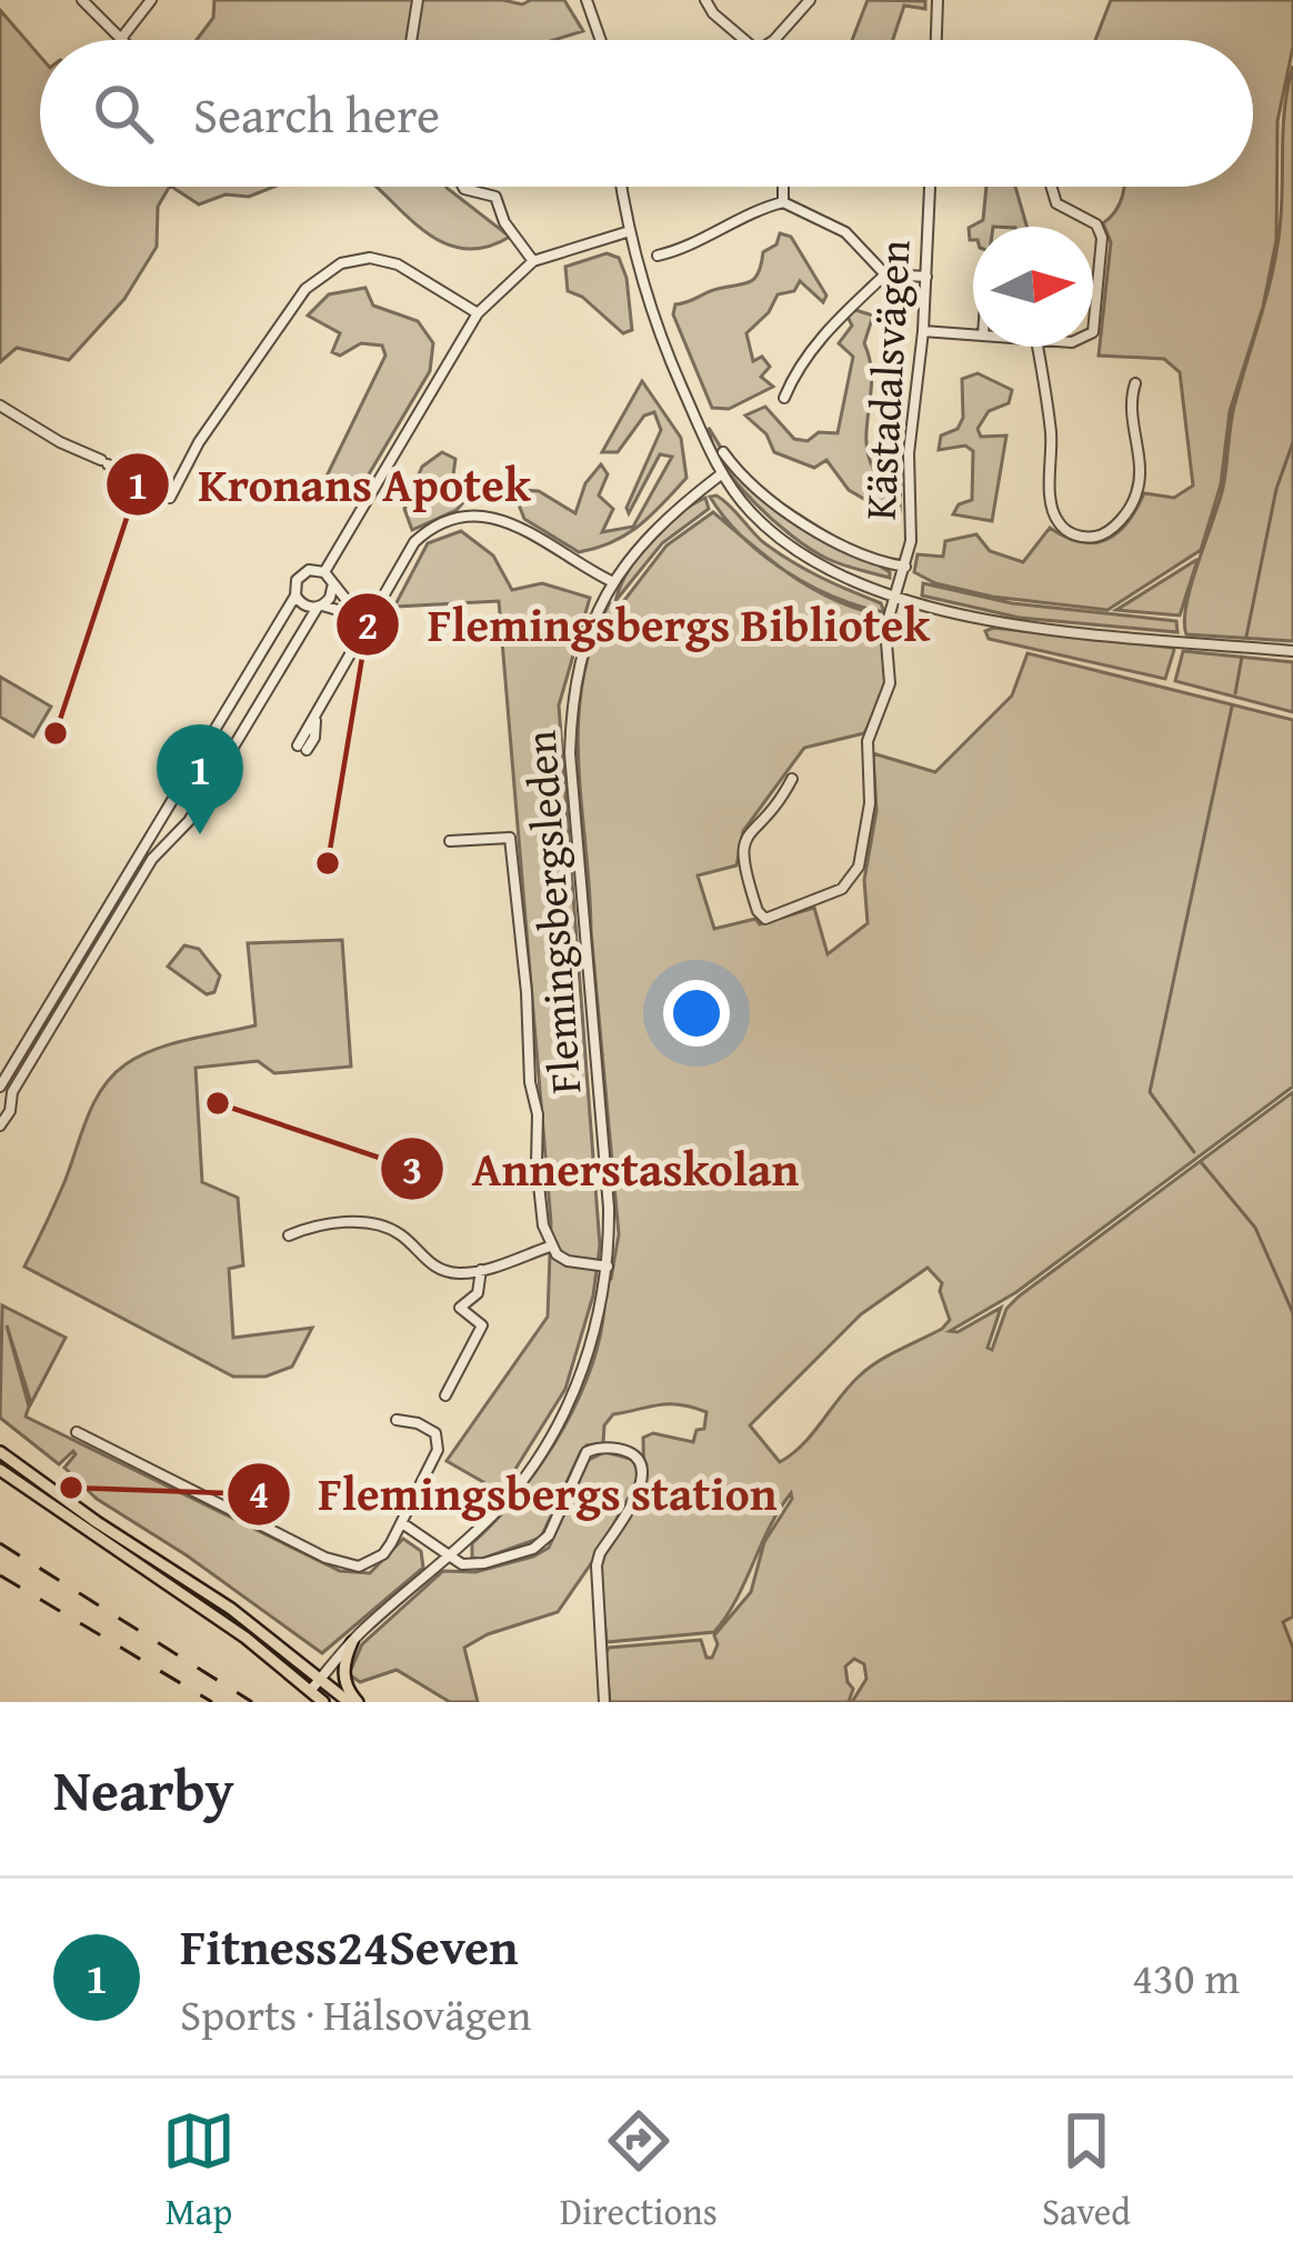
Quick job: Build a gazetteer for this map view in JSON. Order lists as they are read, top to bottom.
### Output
{
  "streets": {
    "street": ["Kästadalsvägen", "Flemingsbergsleden"]
  },
  "places": [
    "Kronans Apotek",
    "Flemingsbergs Bibliotek",
    "Annerstaskolan",
    "Flemingsbergs station"
  ],
  "north": "right",
  "page": {
    "search": "Search here",
    "pins": "1",
    "heading": "Nearby",
    "list": [
      {
        "mark": "1",
        "name": "Fitness24Seven",
        "note": "Sports · Hälsovägen",
        "value": "430 m"
      }
    ],
    "nav": ["Map", "Directions", "Saved"]
  }
}
